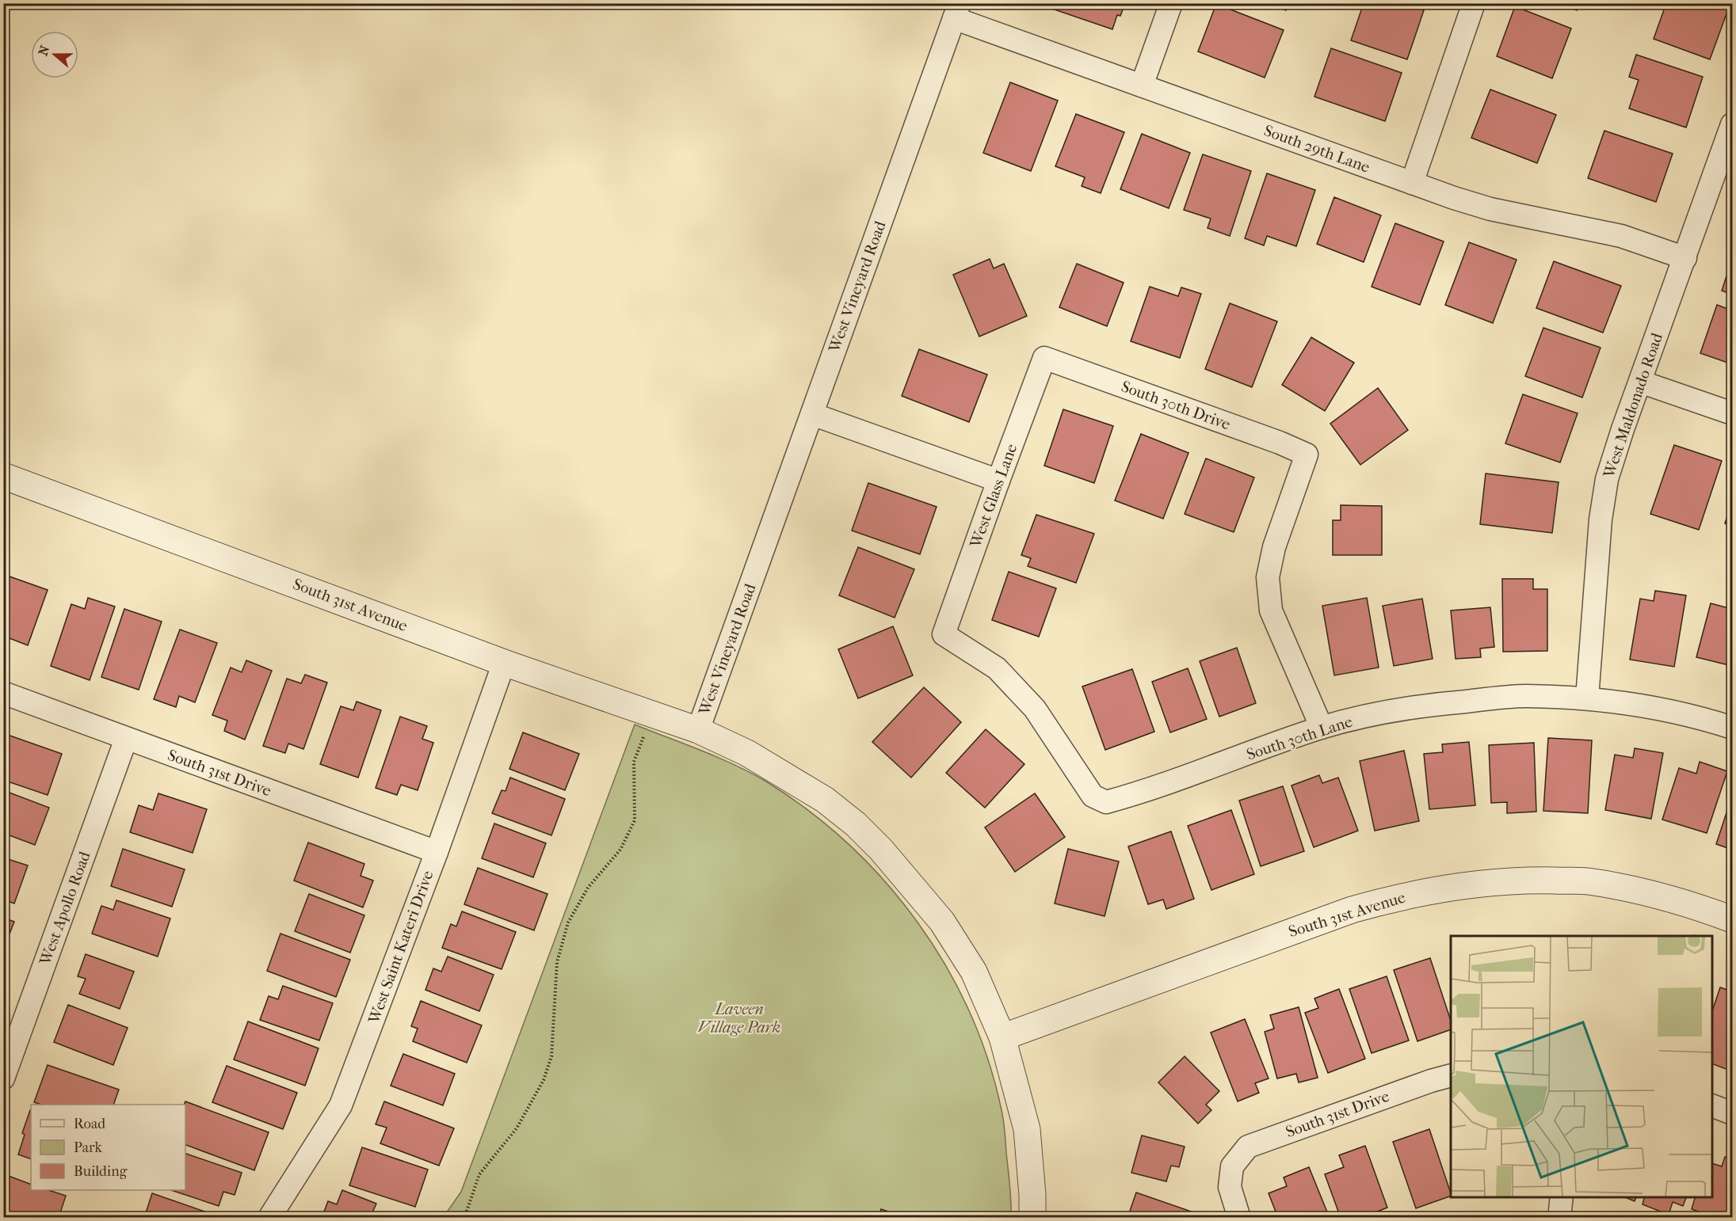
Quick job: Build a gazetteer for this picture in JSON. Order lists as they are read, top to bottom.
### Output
{
  "streets": {
    "street": [
      "South 29th Lane",
      "West Vineyard Road",
      "South 30th Drive",
      "West Maldonado Road",
      "West Glass Lane",
      "South 31st Avenue",
      "South 30th Lane",
      "South 31st Drive",
      "West Apollo Road",
      "West Saint Kateri Drive"
    ]
  },
  "crossings": [
    ["South 29th Lane", "West Vineyard Road"],
    ["South 29th Lane", "West Maldonado Road"],
    ["West Vineyard Road", "South 31st Avenue"],
    ["South 30th Drive", "West Glass Lane"],
    ["South 30th Drive", "South 30th Lane"],
    ["West Maldonado Road", "South 30th Lane"],
    ["West Glass Lane", "South 30th Lane"],
    ["South 31st Avenue", "West Saint Kateri Drive"],
    ["South 31st Drive", "West Apollo Road"],
    ["South 31st Drive", "West Saint Kateri Drive"]
  ],
  "parks": ["Laveen Village Park"],
  "legend": ["Road", "Park", "Building"],
  "north": "left"
}
